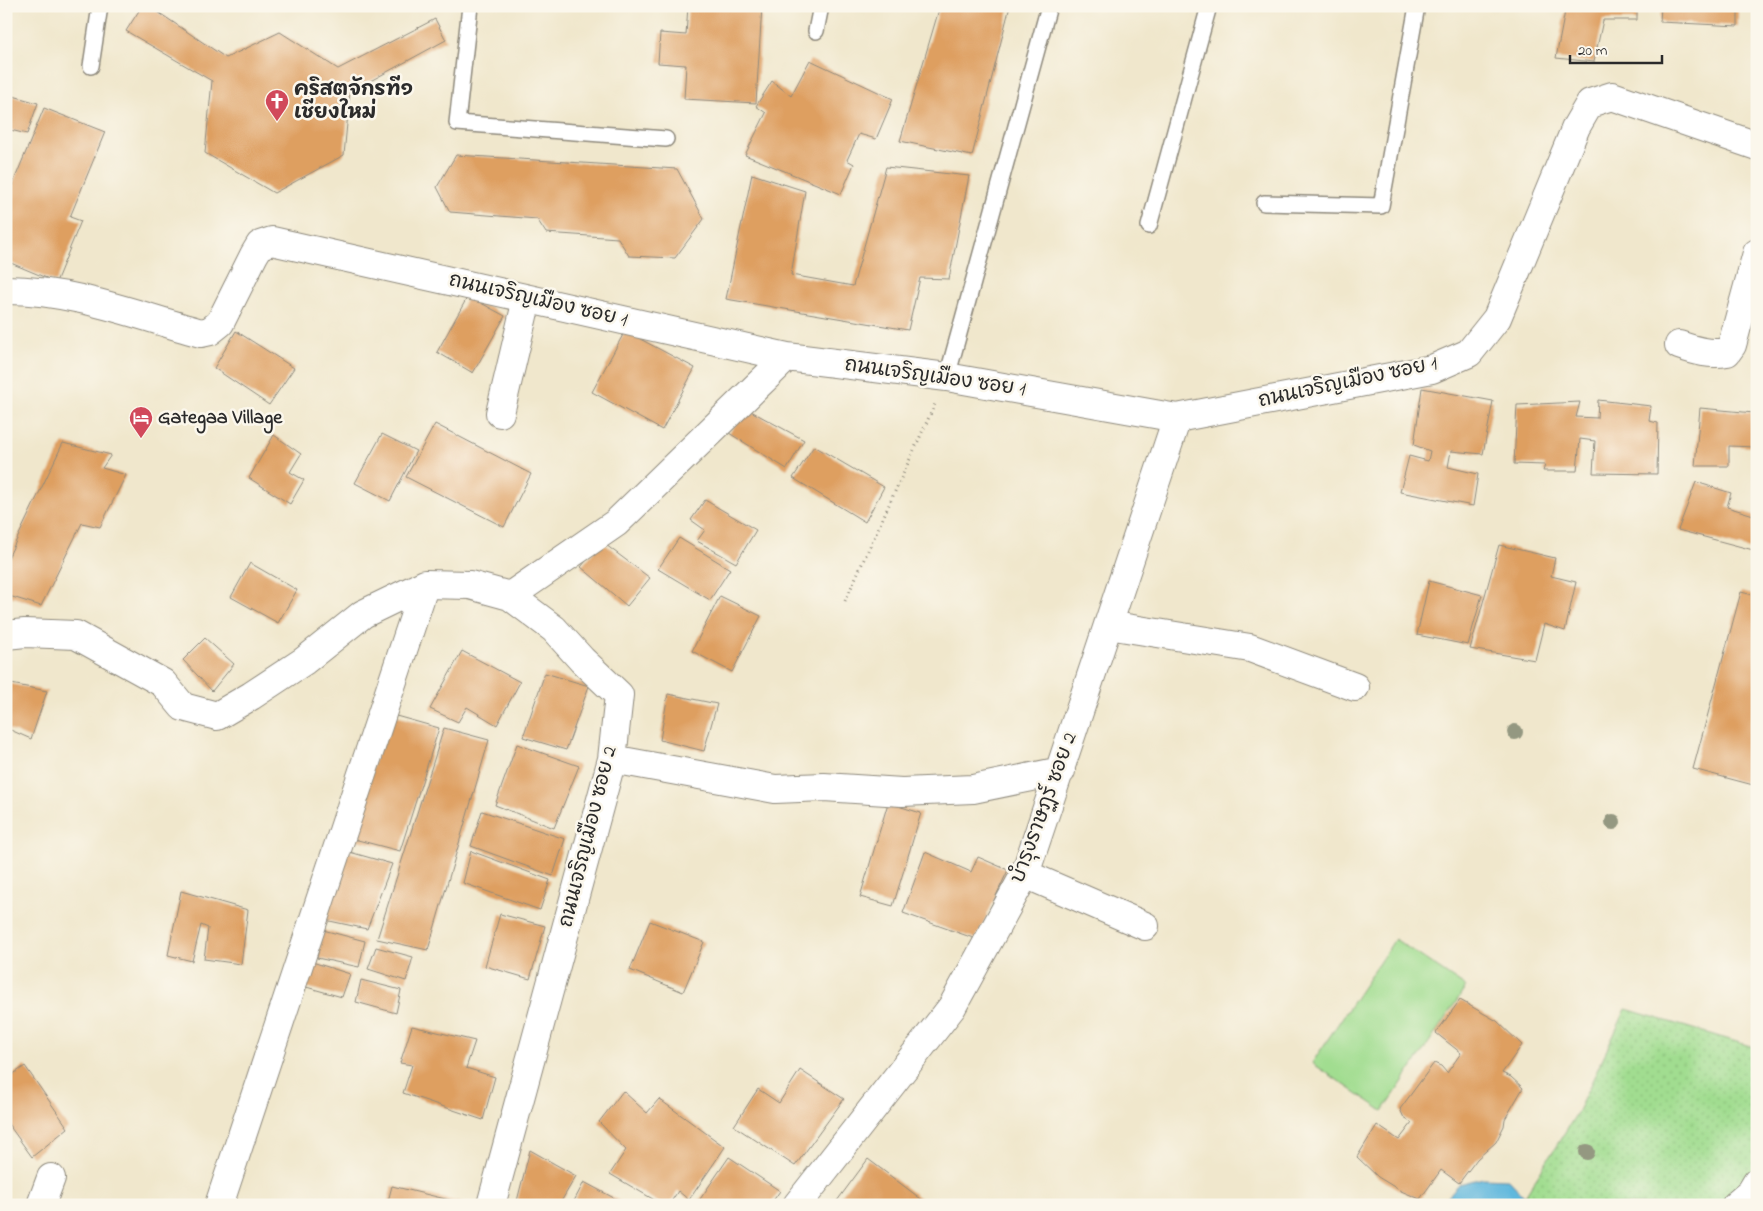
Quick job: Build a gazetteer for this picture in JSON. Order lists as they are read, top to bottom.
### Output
{
  "streets": {
    "street": ["ถนนเจริญเมือง ซอย 1", "บำรุงราษฏร์ ซอย 2", "ถนนเจริญเมือง ซอย 2"]
  },
  "crossings": [
    ["ถนนเจริญเมือง ซอย 1", "บำรุงราษฏร์ ซอย 2"]
  ],
  "places": {
    "church": ["คริสตจักรที๑ เชียงใหม่"],
    "hotel": ["Gategaa Village"]
  },
  "scale_bar": "20 m"
}
